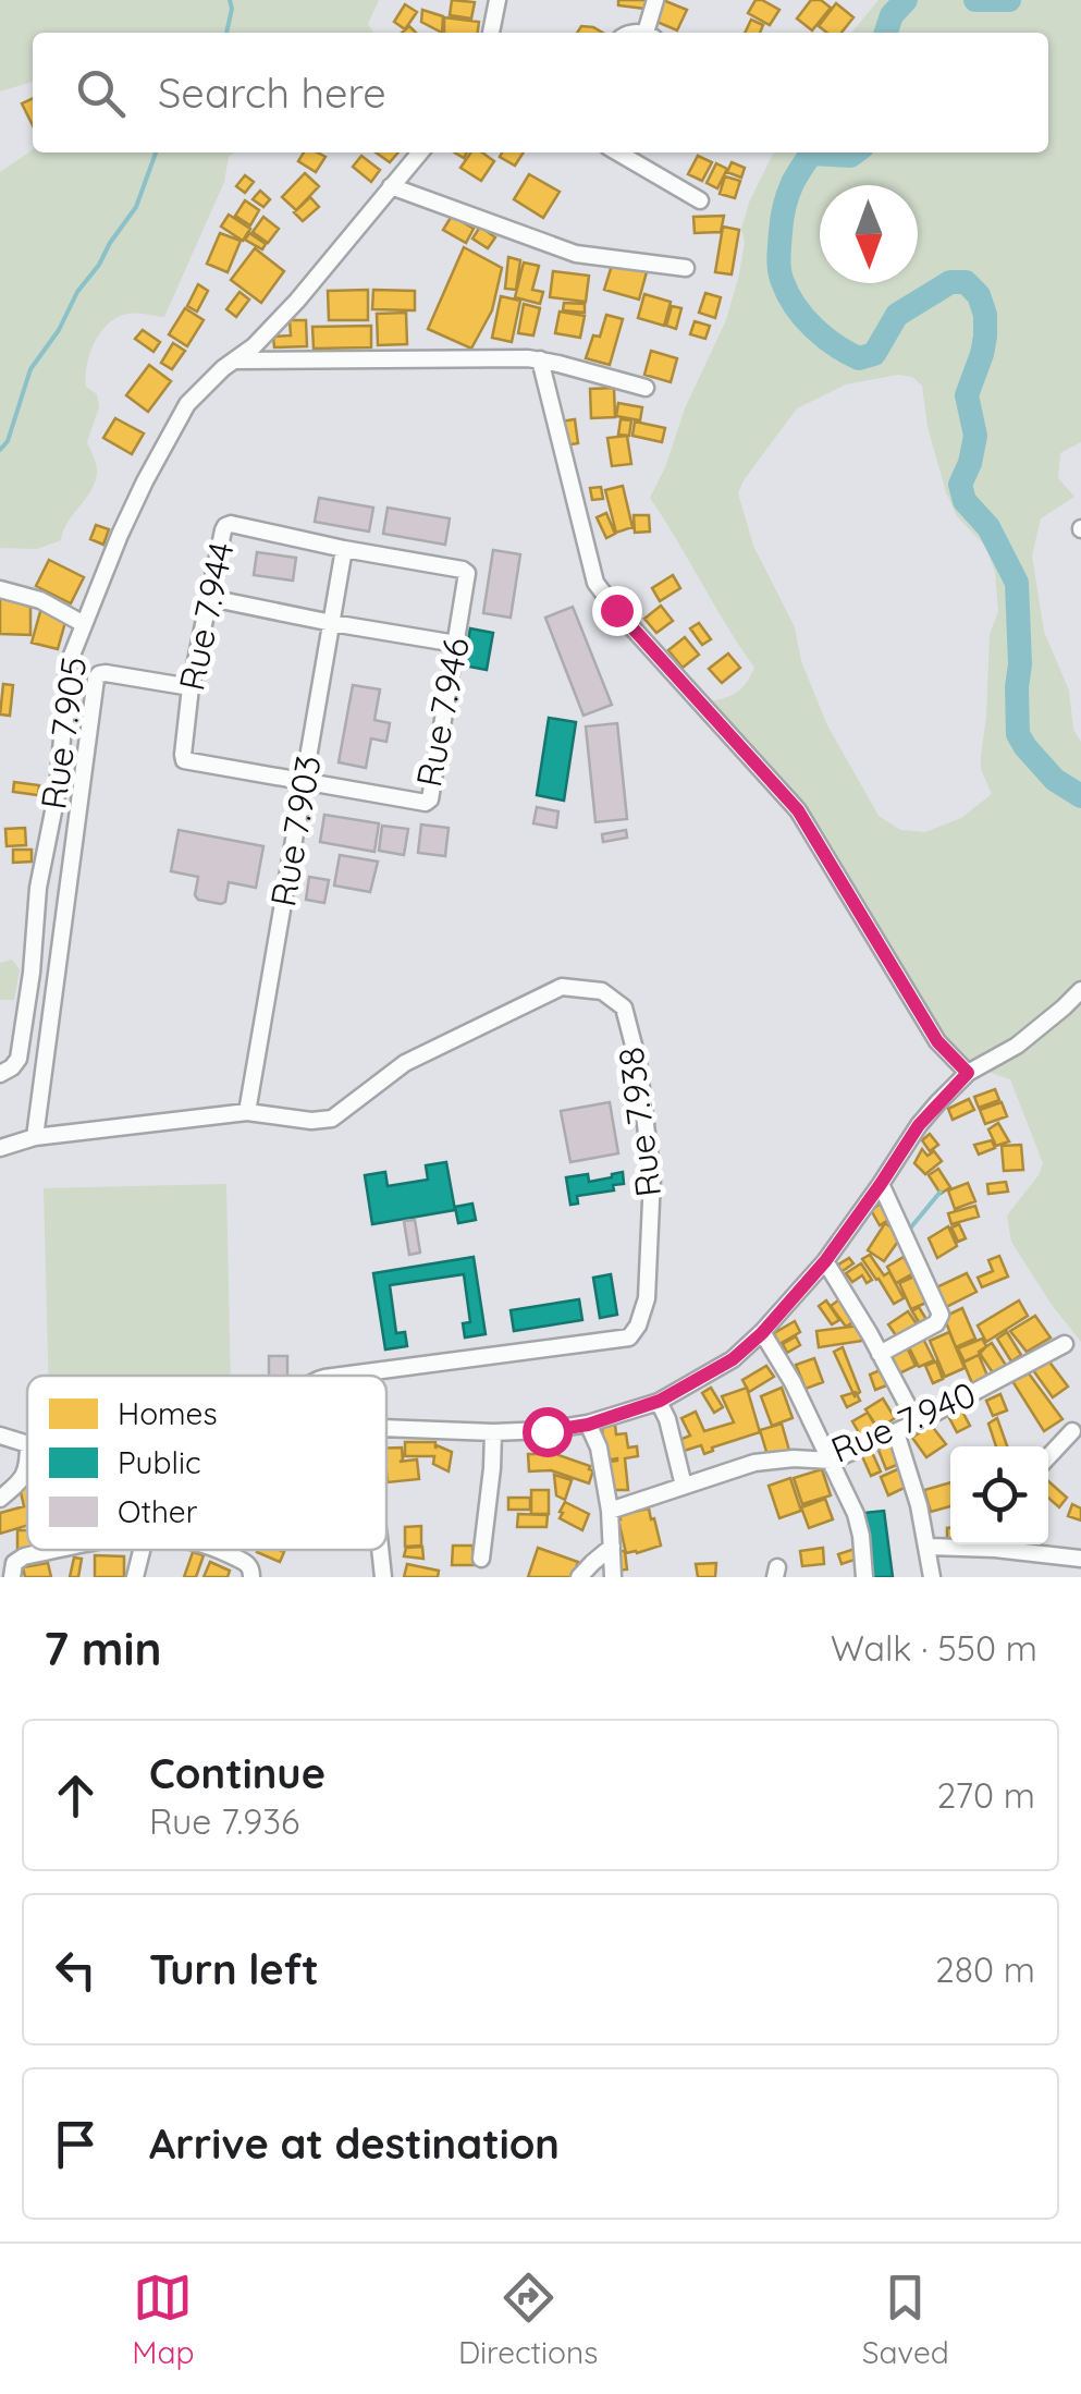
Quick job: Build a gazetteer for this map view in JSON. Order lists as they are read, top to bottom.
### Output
{
  "streets": {
    "street": [
      "Rue 7.944",
      "Rue 7.946",
      "Rue 7.905",
      "Rue 7.903",
      "Rue 7.938",
      "Rue 7.940"
    ]
  },
  "crossings": [
    ["Rue 7.944", "Rue 7.946"],
    ["Rue 7.944", "Rue 7.903"],
    ["Rue 7.946", "Rue 7.903"],
    ["Rue 7.903", "Rue 7.938"]
  ],
  "legend": ["Homes", "Public", "Other"],
  "north": "bottom",
  "page": {
    "search": "Search here",
    "heading": ["7 min", "Walk · 550 m"],
    "list": [
      ["Continue", "Rue 7.936", "270 m"],
      ["Turn left", "280 m"],
      "Arrive at destination"
    ],
    "nav": ["Map", "Directions", "Saved"]
  }
}
